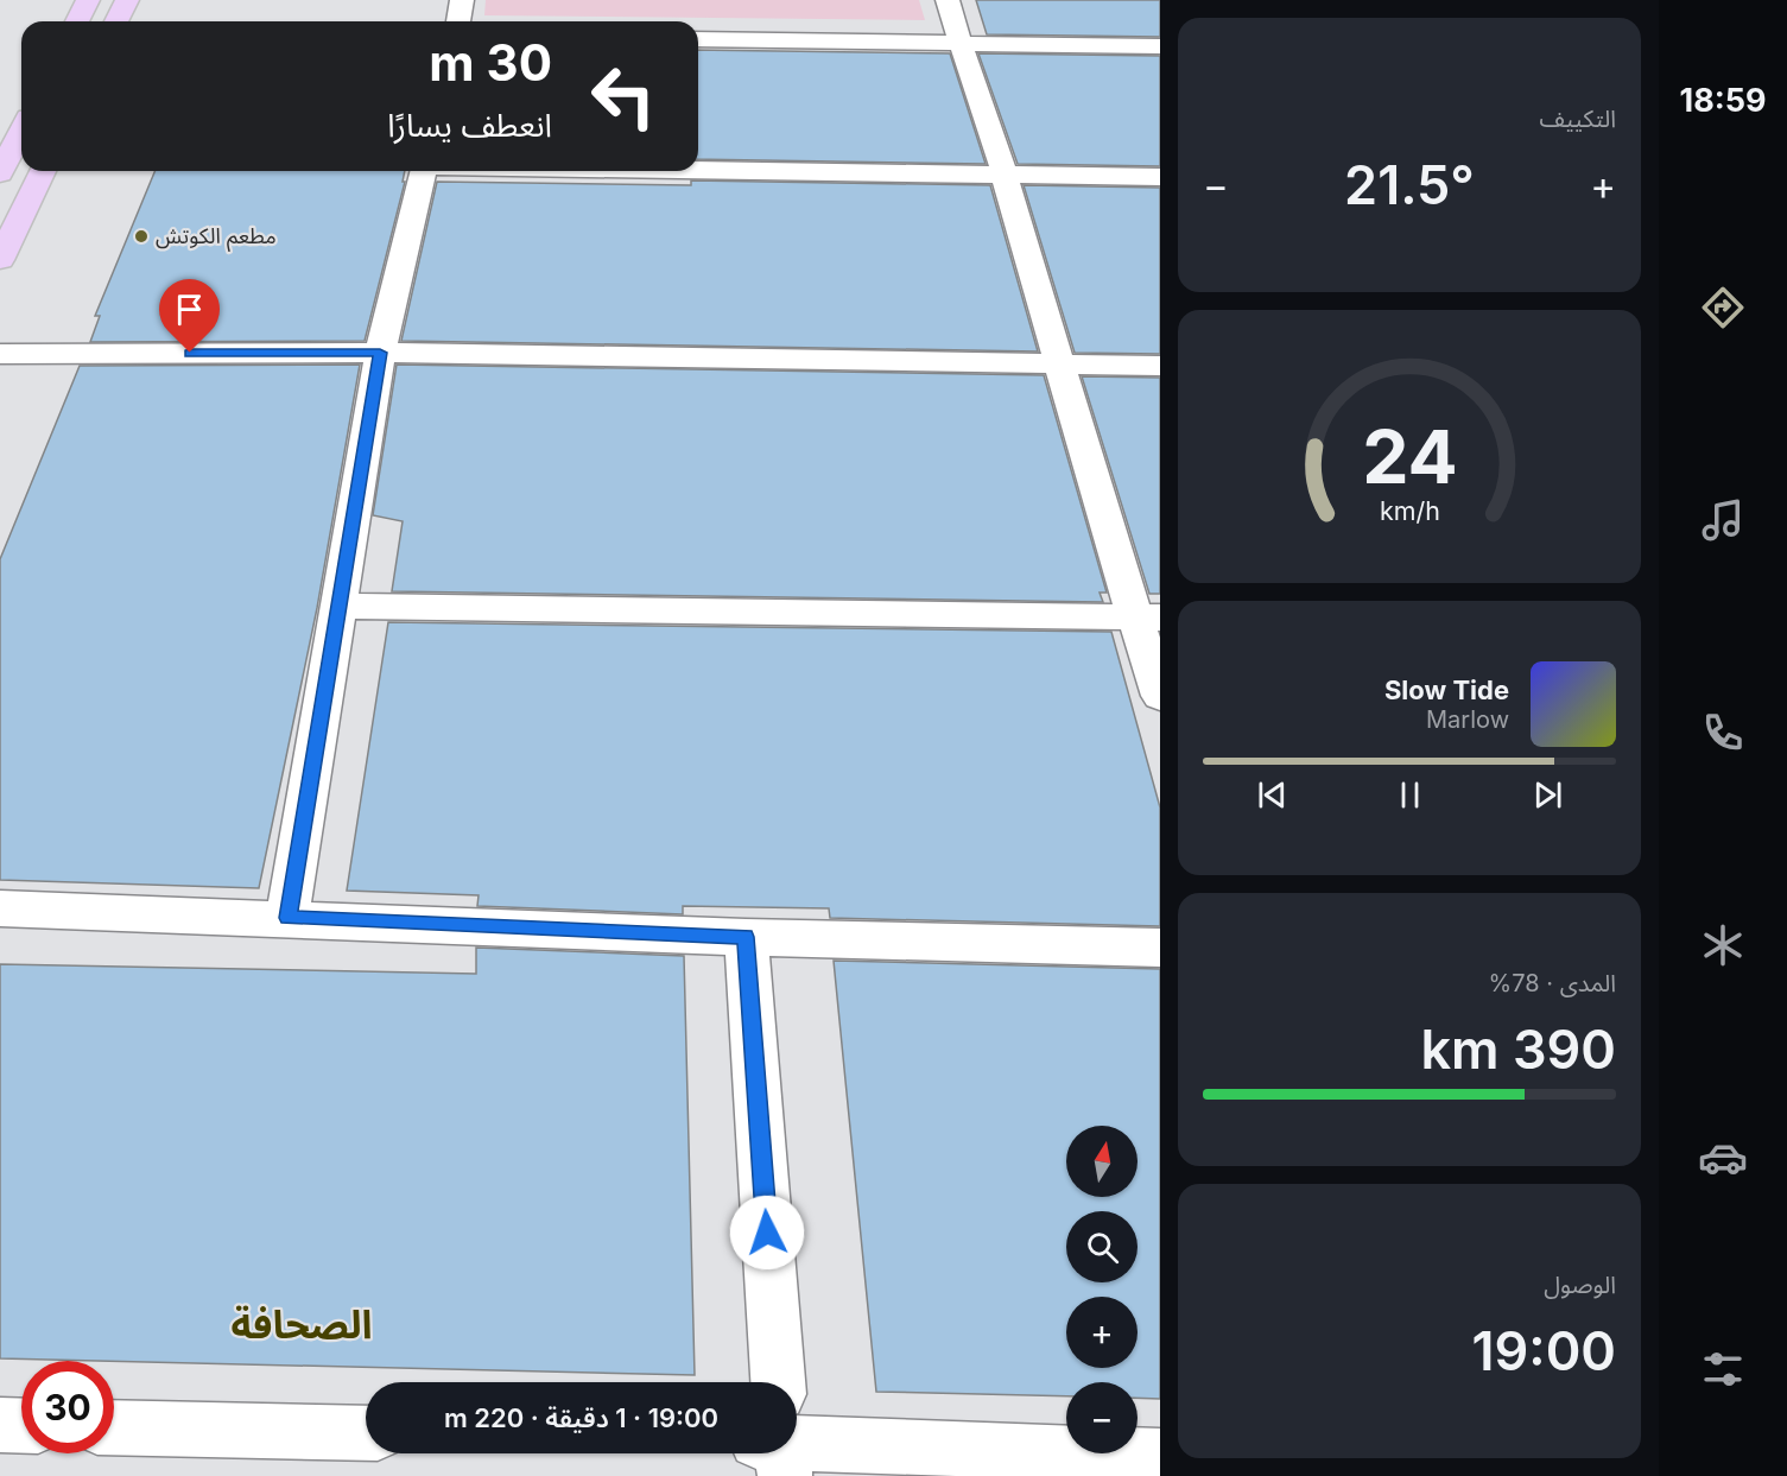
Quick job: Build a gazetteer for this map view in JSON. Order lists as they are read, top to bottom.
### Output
{
  "districts": ["الصحافة"],
  "places": ["مطعم الكوتش"],
  "north": "top",
  "page": {
    "tabs": "18:59",
    "tile": [
      "التكييف",
      ["المدى · 78%", "390 km"],
      ["الوصول", "19:00"]
    ],
    "turn": ["30 m", "انعطف يسارًا"],
    "heat": ["−", "21.5°", "+"],
    "song": ["Slow Tide", "Marlow"],
    "map_buttons": ["+", "−"],
    "limit": "30",
    "trip": "19:00 · 1 دقيقة · 220 m",
    "gauge": ["24", "km/h"]
  }
}
